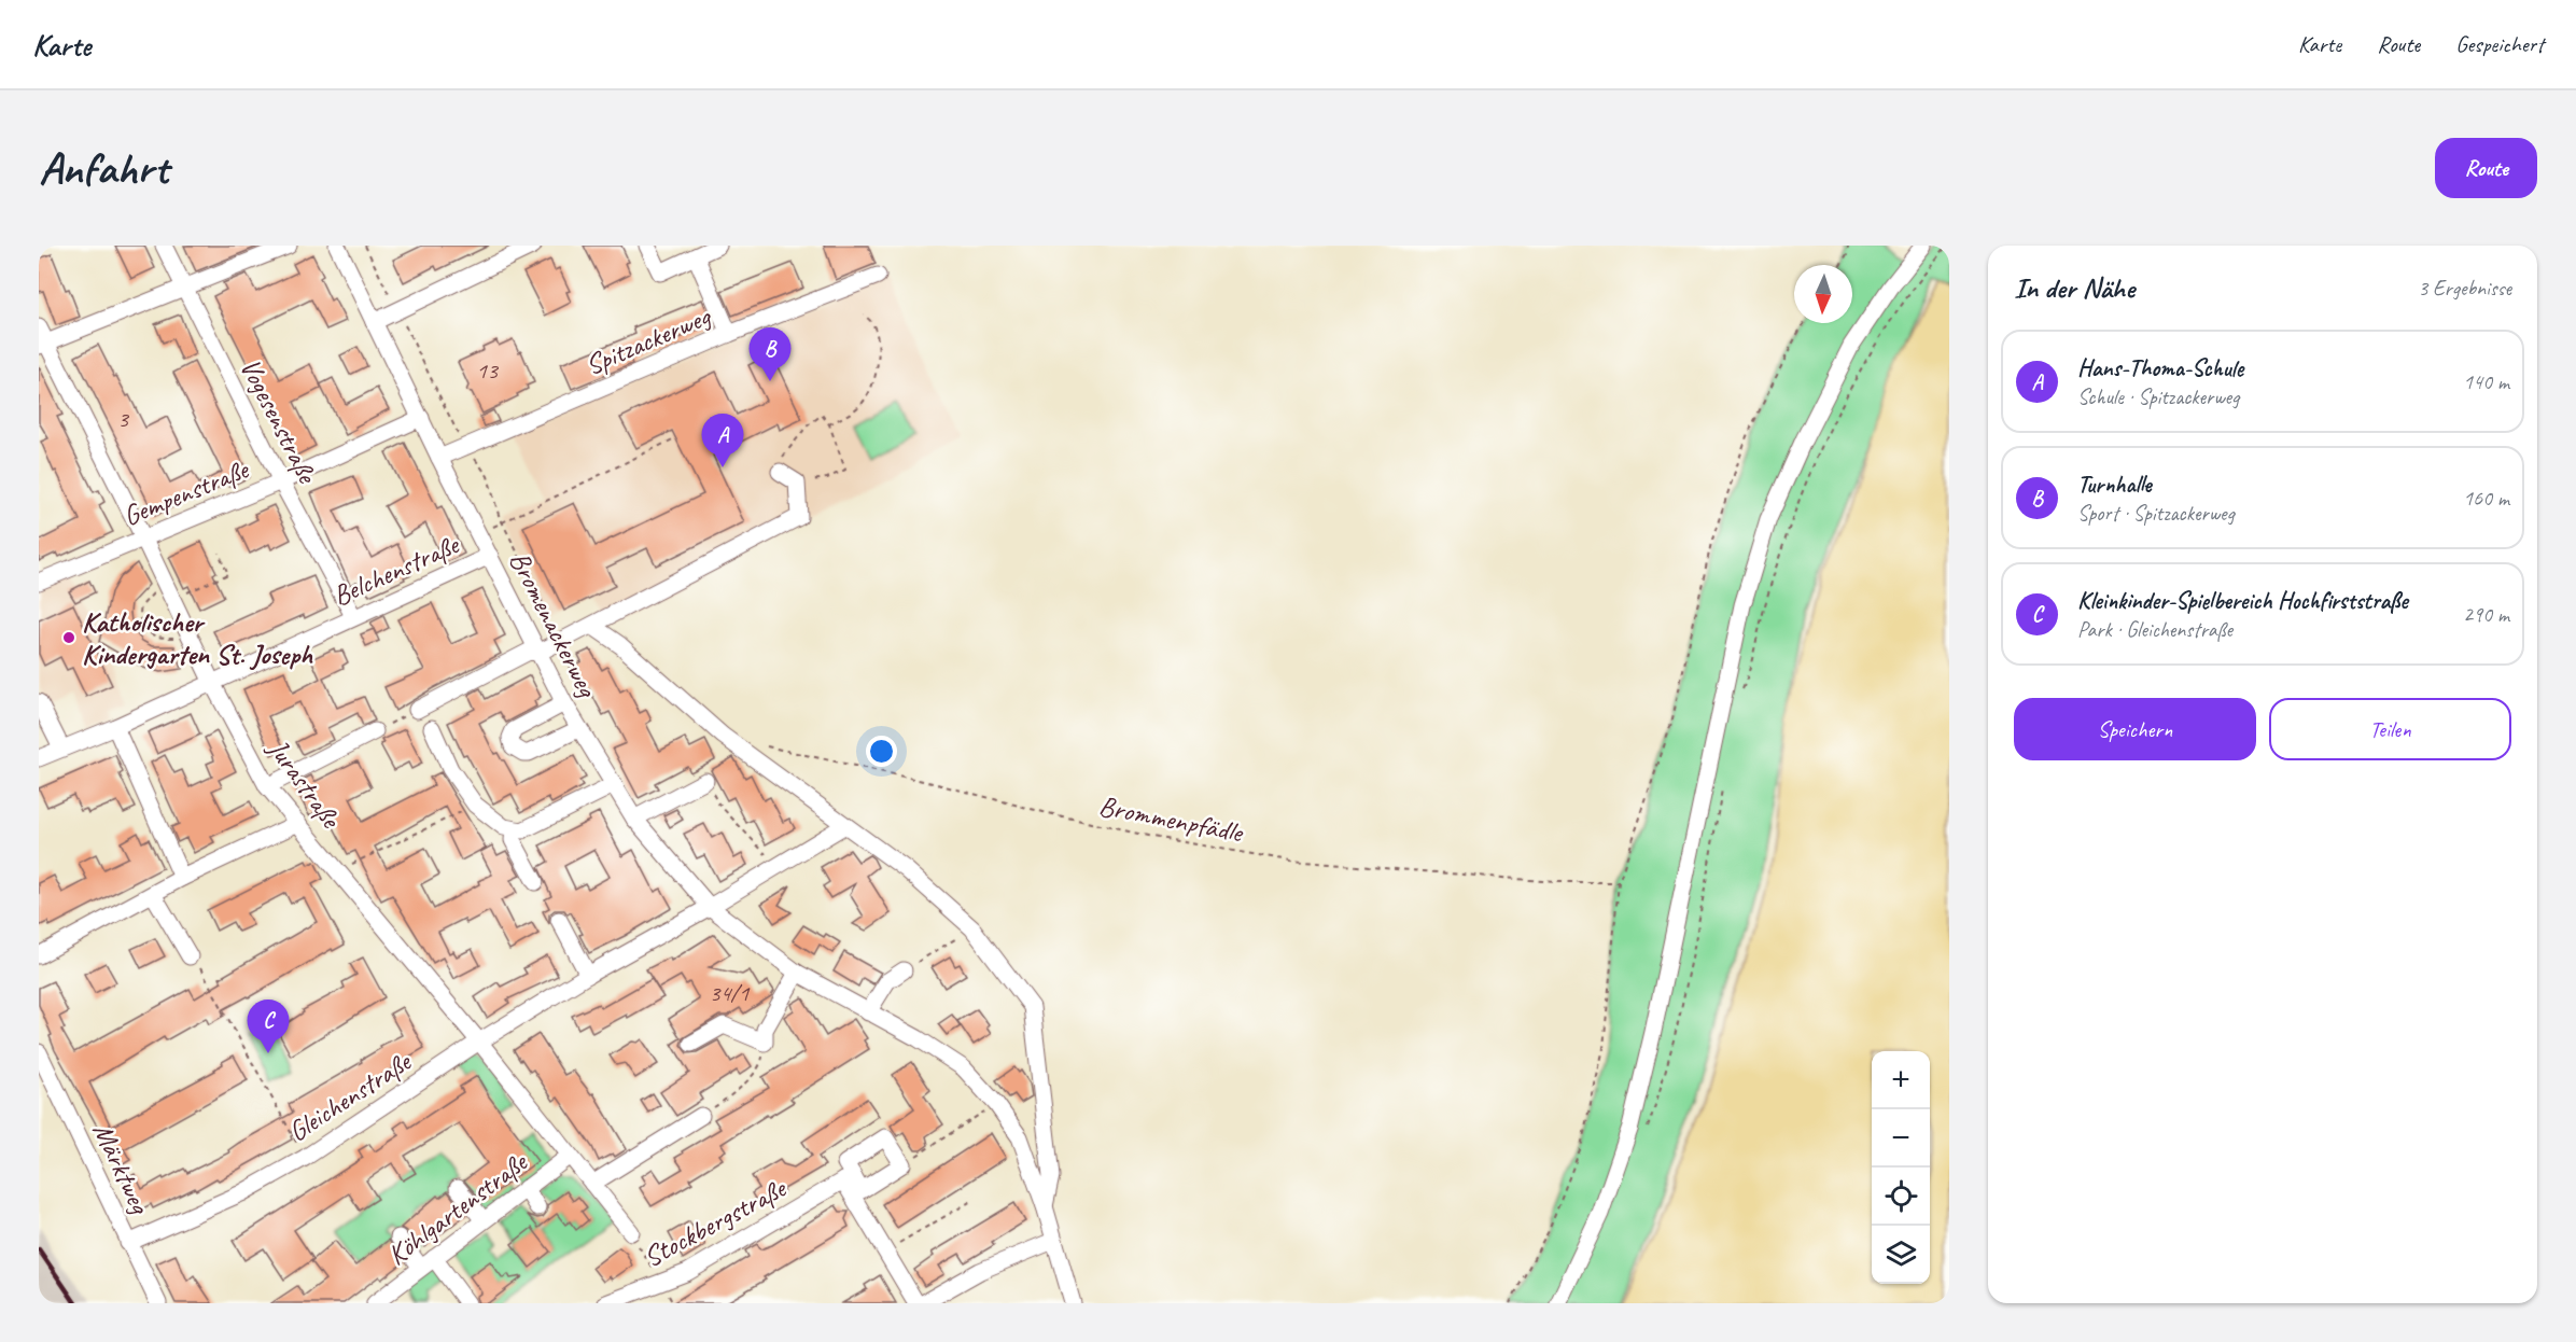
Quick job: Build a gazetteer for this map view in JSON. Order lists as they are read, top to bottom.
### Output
{
  "streets": {
    "street": [
      "Spitzackerweg",
      "Vogesenstraße",
      "Gempenstraße",
      "Belchenstraße",
      "Bromenackerweg",
      "Jurastraße",
      "Gleichenstraße",
      "Märktweg",
      "Köhlgartenstraße",
      "Stockbergstraße"
    ],
    "path": ["Brommenpfädle"]
  },
  "crossings": [
    ["Spitzackerweg", "Bromenackerweg"],
    ["Vogesenstraße", "Gempenstraße"],
    ["Vogesenstraße", "Belchenstraße"],
    ["Gempenstraße", "Bromenackerweg"],
    ["Gempenstraße", "Jurastraße"],
    ["Belchenstraße", "Bromenackerweg"],
    ["Belchenstraße", "Jurastraße"],
    ["Bromenackerweg", "Gleichenstraße"],
    ["Jurastraße", "Gleichenstraße"],
    ["Jurastraße", "Köhlgartenstraße"],
    ["Gleichenstraße", "Märktweg"]
  ],
  "places": ["Katholischer Kindergarten St. Joseph"],
  "house_numbers": ["13", "3", "34/1"],
  "north": "bottom",
  "page": {
    "header": "Karte",
    "nav": ["Karte", "Route", "Gespeichert"],
    "buttons": [
      "Route",
      ["Speichern", "Teilen"]
    ],
    "title": "Anfahrt",
    "heading": ["In der Nähe", "3 Ergebnisse"],
    "pins": ["B", "A", "C"],
    "list": [
      {
        "mark": "A",
        "name": "Hans-Thoma-Schule",
        "note": "Schule · Spitzackerweg",
        "value": "140 m"
      },
      {
        "mark": "B",
        "name": "Turnhalle",
        "note": "Sport · Spitzackerweg",
        "value": "160 m"
      },
      {
        "mark": "C",
        "name": "Kleinkinder-Spielbereich Hochfirststraße",
        "note": "Park · Gleichenstraße",
        "value": "290 m"
      }
    ],
    "map_buttons": ["+", "−"]
  }
}
